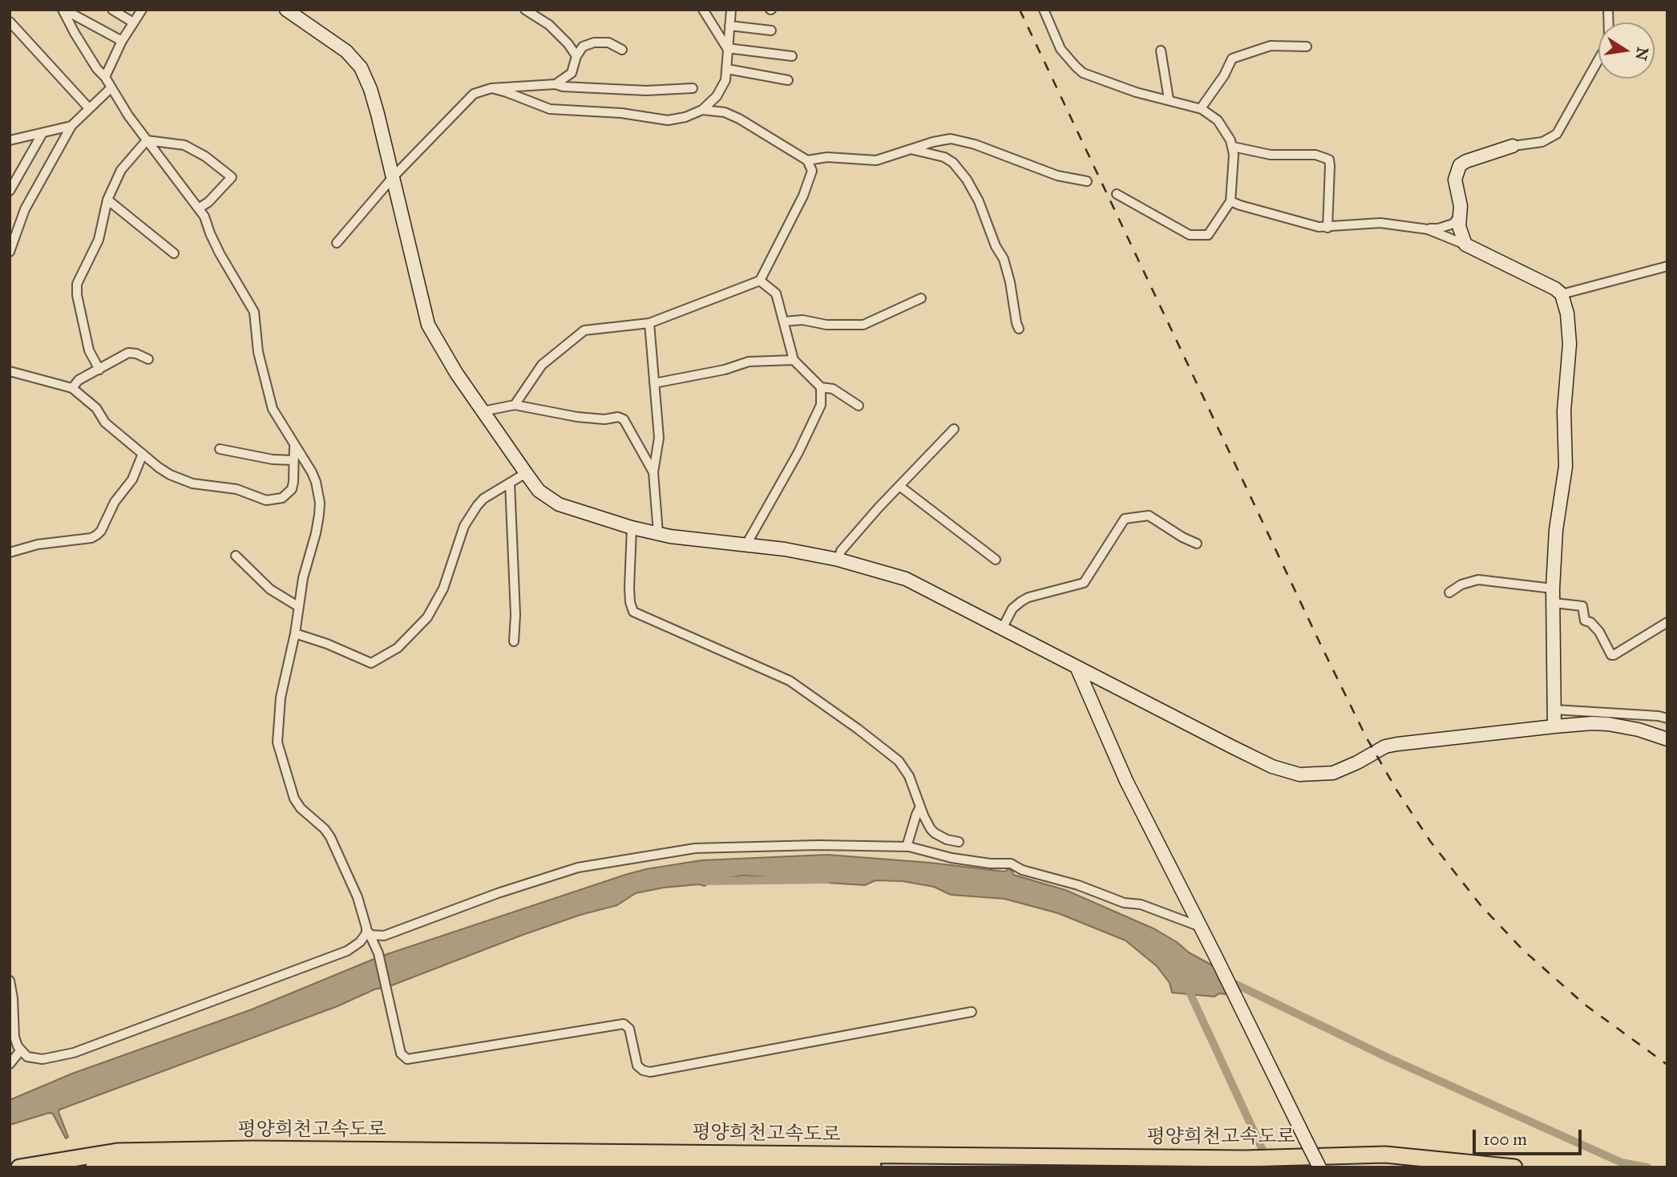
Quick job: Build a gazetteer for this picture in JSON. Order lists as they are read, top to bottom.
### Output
{
  "streets": {
    "highway": ["평양희천고속도로"]
  },
  "scale_bar": "100 m",
  "north": "right"
}
